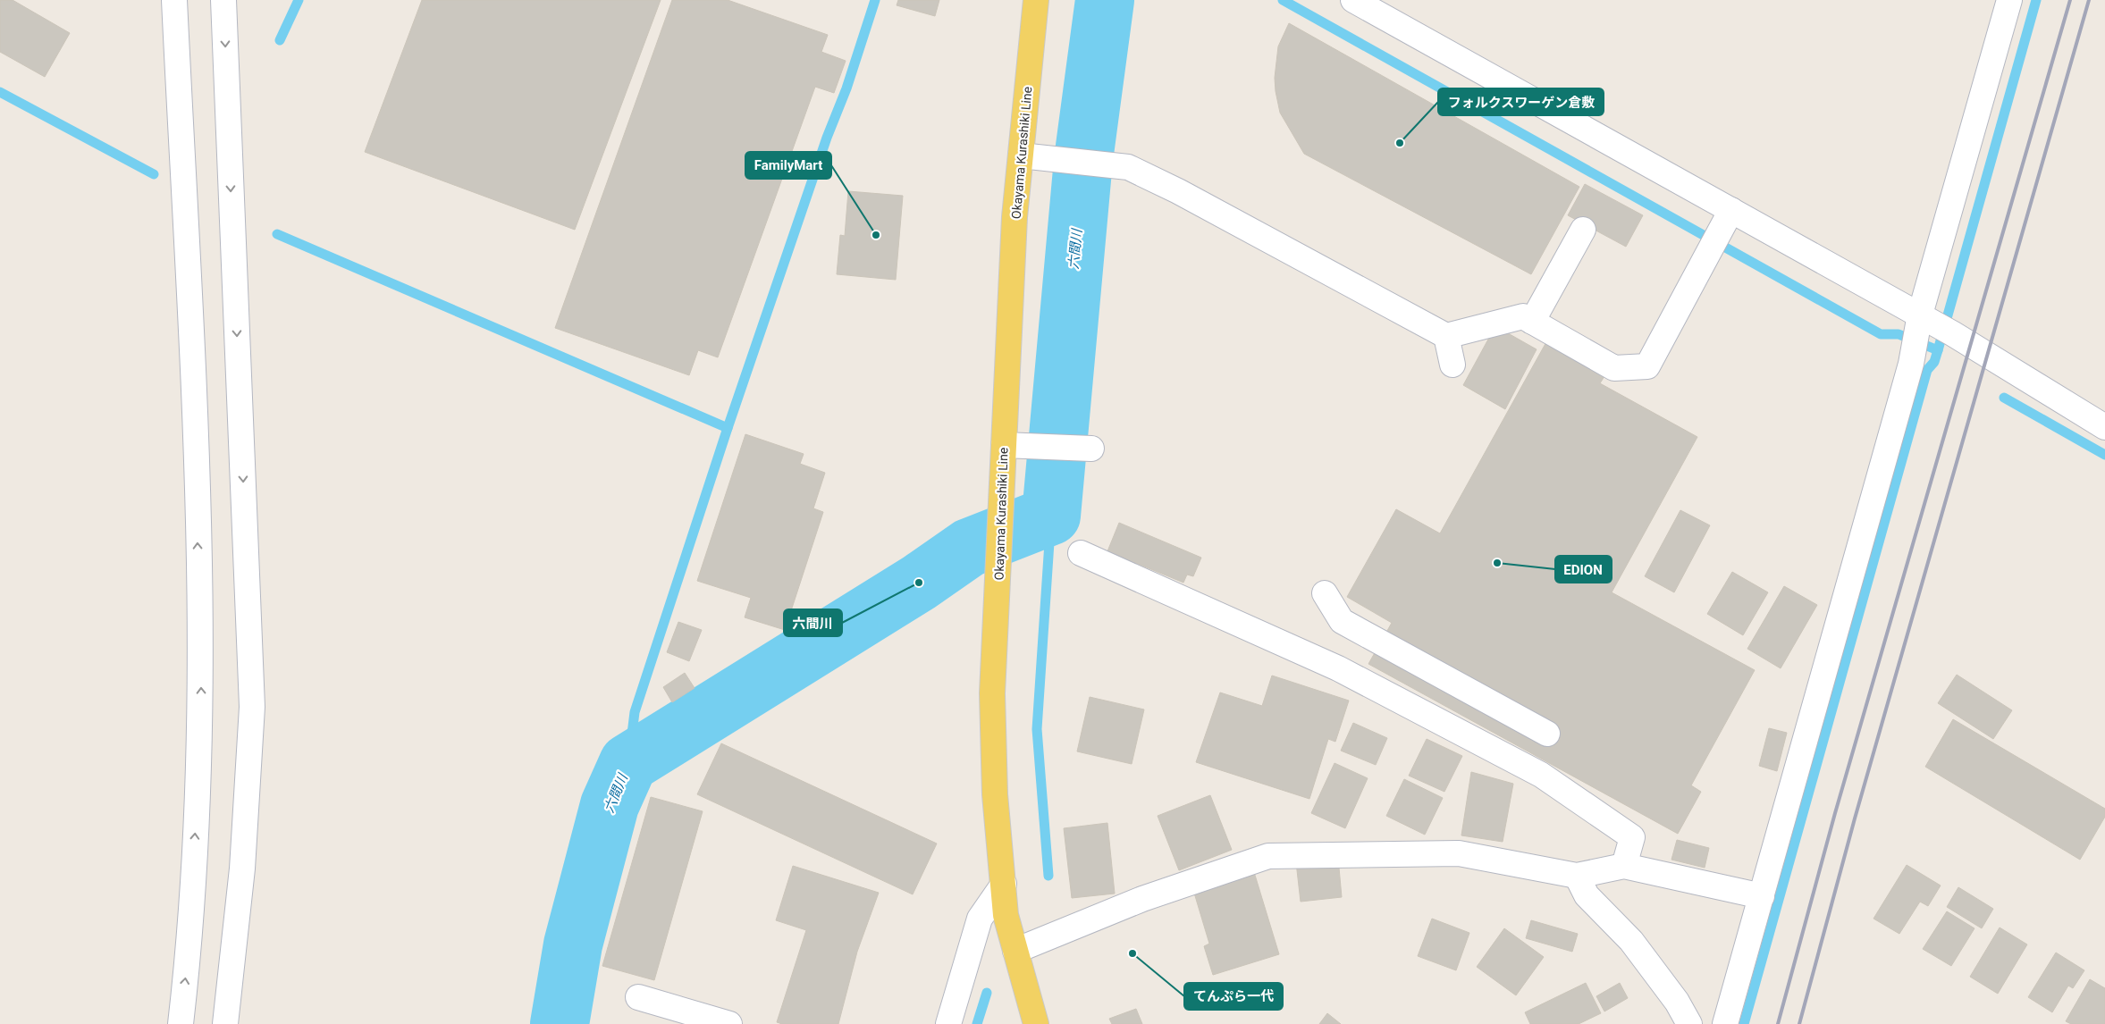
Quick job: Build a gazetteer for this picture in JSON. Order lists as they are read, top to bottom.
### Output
{
  "streets": {
    "main road": ["Okayama Kurashiki Line"]
  },
  "water": ["六間川"],
  "places": [
    "フォルクスワーゲン倉敷",
    "FamilyMart",
    "EDION",
    "六間川",
    "てんぷら一代"
  ]
}
